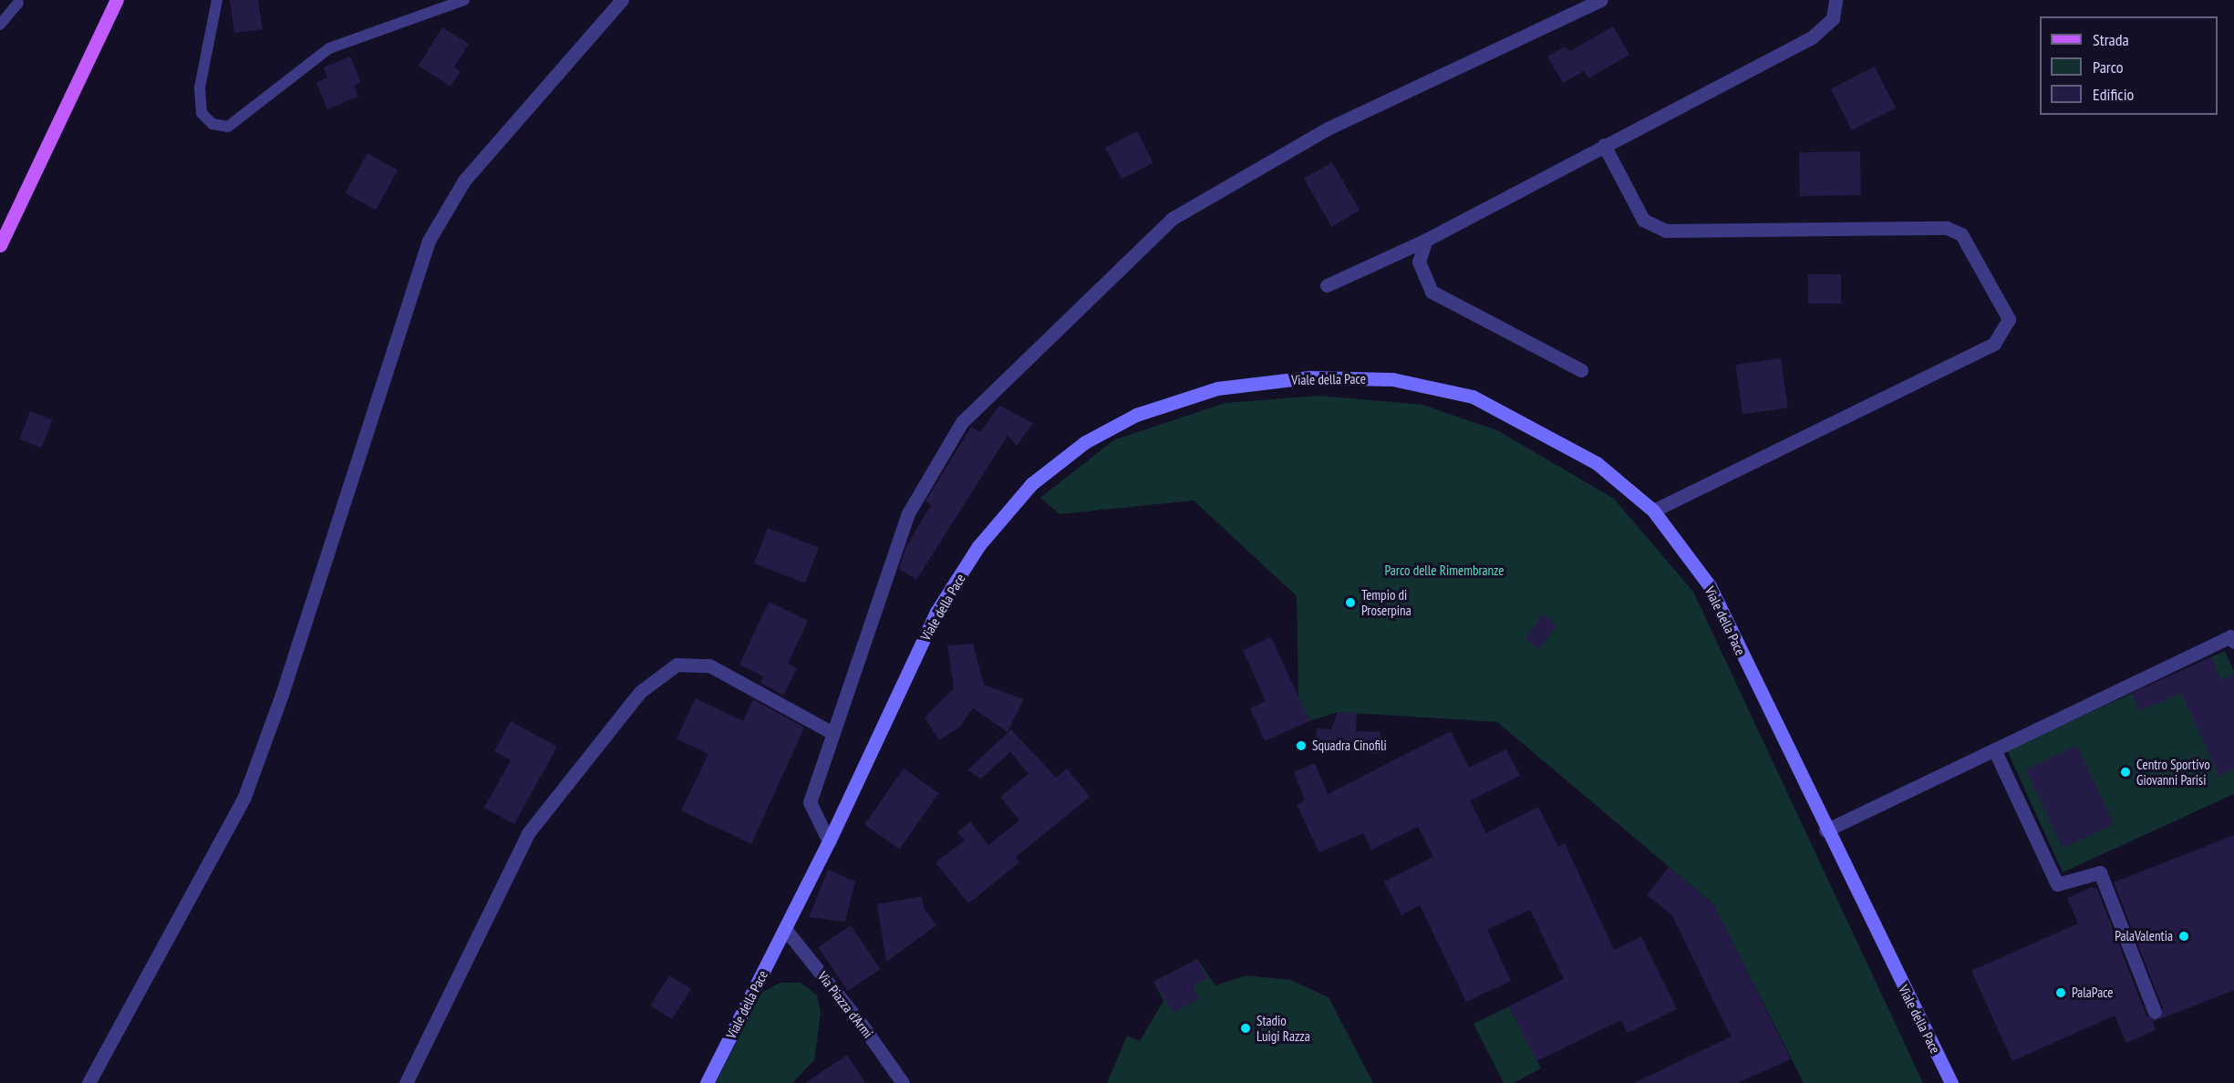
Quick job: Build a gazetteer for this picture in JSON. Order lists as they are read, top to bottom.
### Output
{
  "streets": {
    "main road": ["Viale della Pace"],
    "street": ["Via Piazza d'Armi"]
  },
  "crossings": [
    ["Viale della Pace", "Via Piazza d'Armi"]
  ],
  "parks": ["Parco delle Rimembranze"],
  "places": [
    "Tempio di Proserpina",
    "Squadra Cinofili",
    "Centro Sportivo Giovanni Parisi",
    "PalaValentia",
    "PalaPace",
    "Stadio Luigi Razza"
  ],
  "legend": ["Strada", "Parco", "Edificio"]
}
